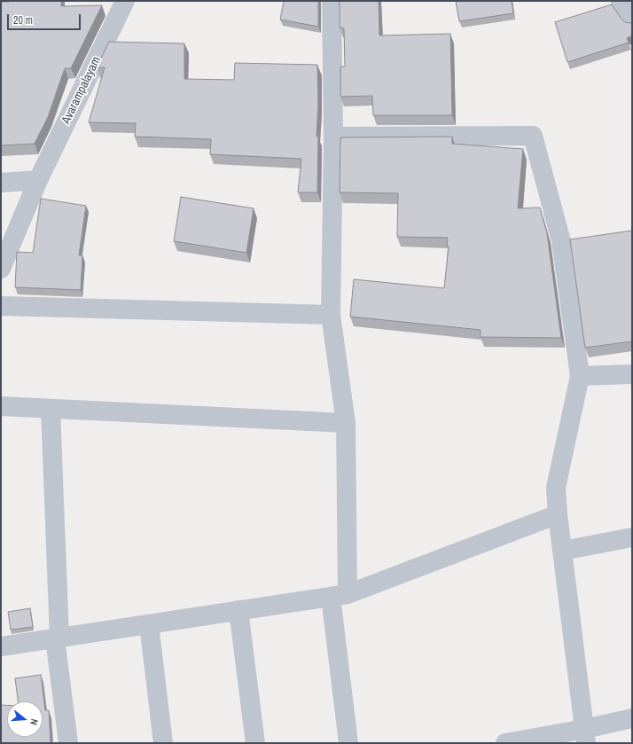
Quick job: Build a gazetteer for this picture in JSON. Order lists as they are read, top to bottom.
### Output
{
  "streets": {
    "street": ["Avarampalayam"]
  },
  "scale_bar": "20 m",
  "north": "right"
}
